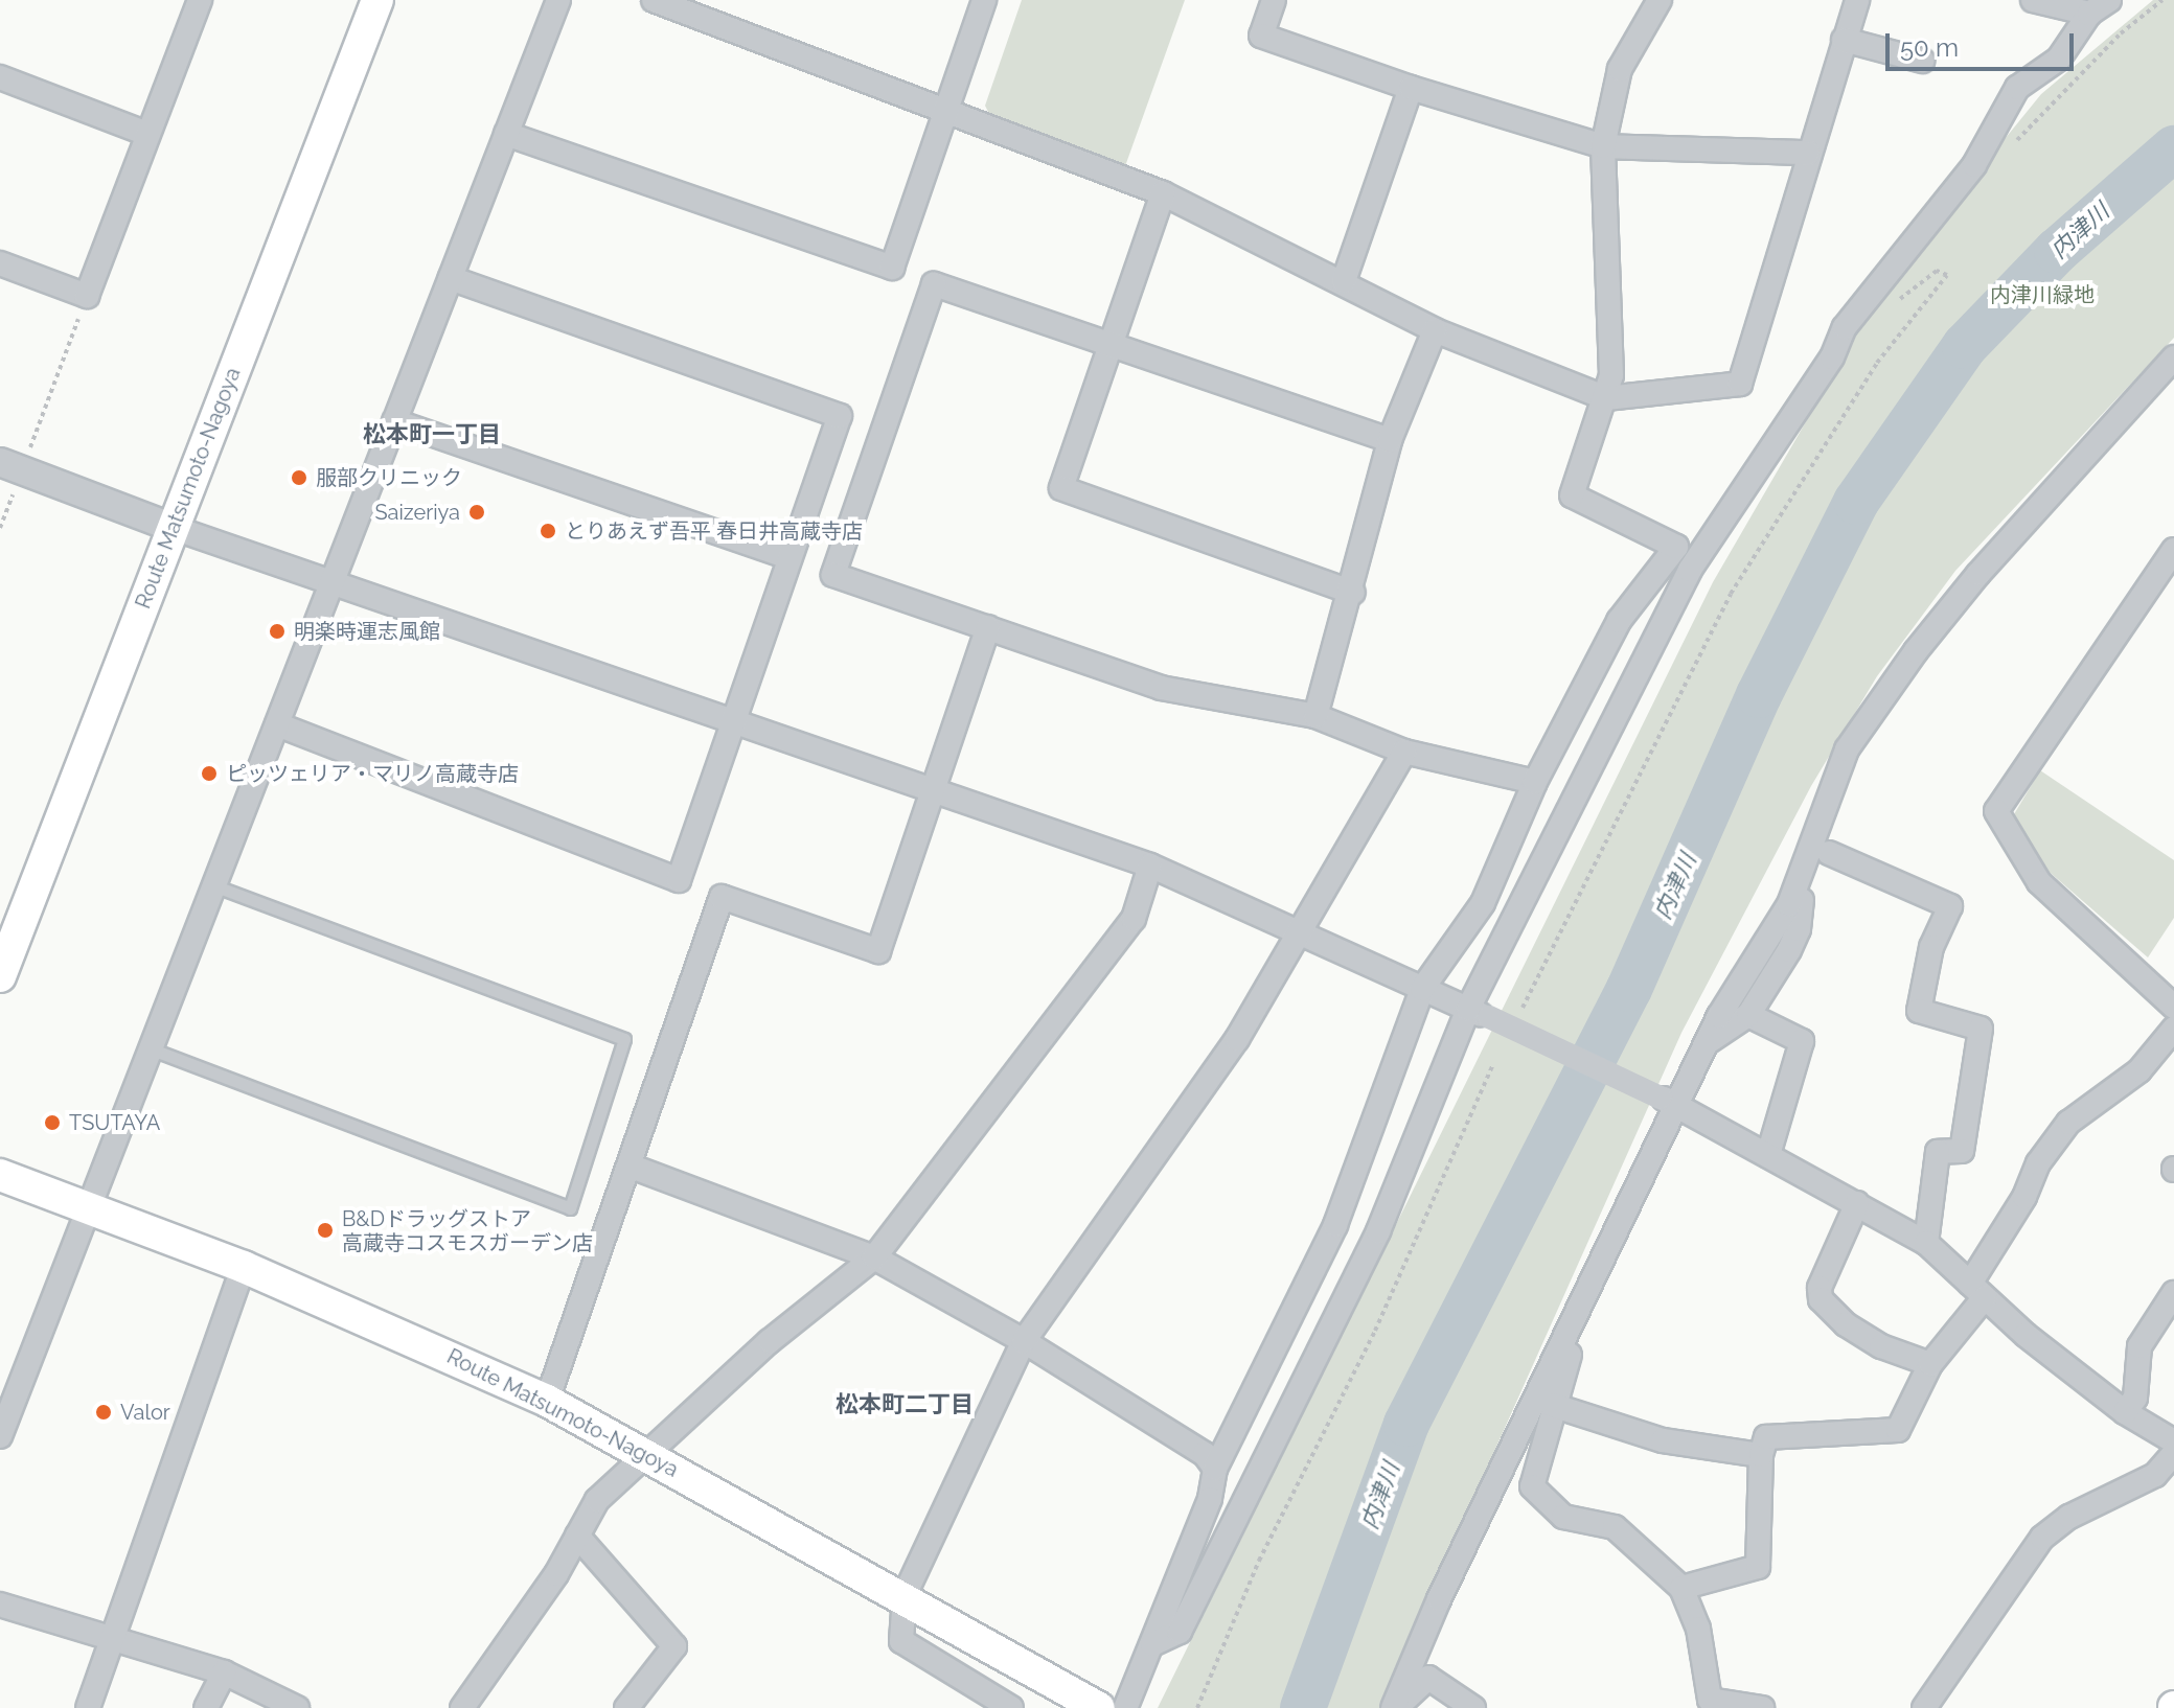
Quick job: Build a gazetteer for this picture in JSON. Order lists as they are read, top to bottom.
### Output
{
  "streets": {
    "main road": ["Route Matsumoto-Nagoya"]
  },
  "districts": ["松本町一丁目", "松本町二丁目"],
  "water": ["内津川"],
  "parks": ["内津川緑地"],
  "places": [
    "服部クリニック",
    "Saizeriya",
    "とりあえず吾平 春日井高蔵寺店",
    "明楽時運志風館",
    "ピッツェリア・マリノ高蔵寺店",
    "TSUTAYA",
    "B&Dドラッグストア 高蔵寺コスモスガーデン店",
    "Valor"
  ],
  "scale_bar": "50 m"
}
